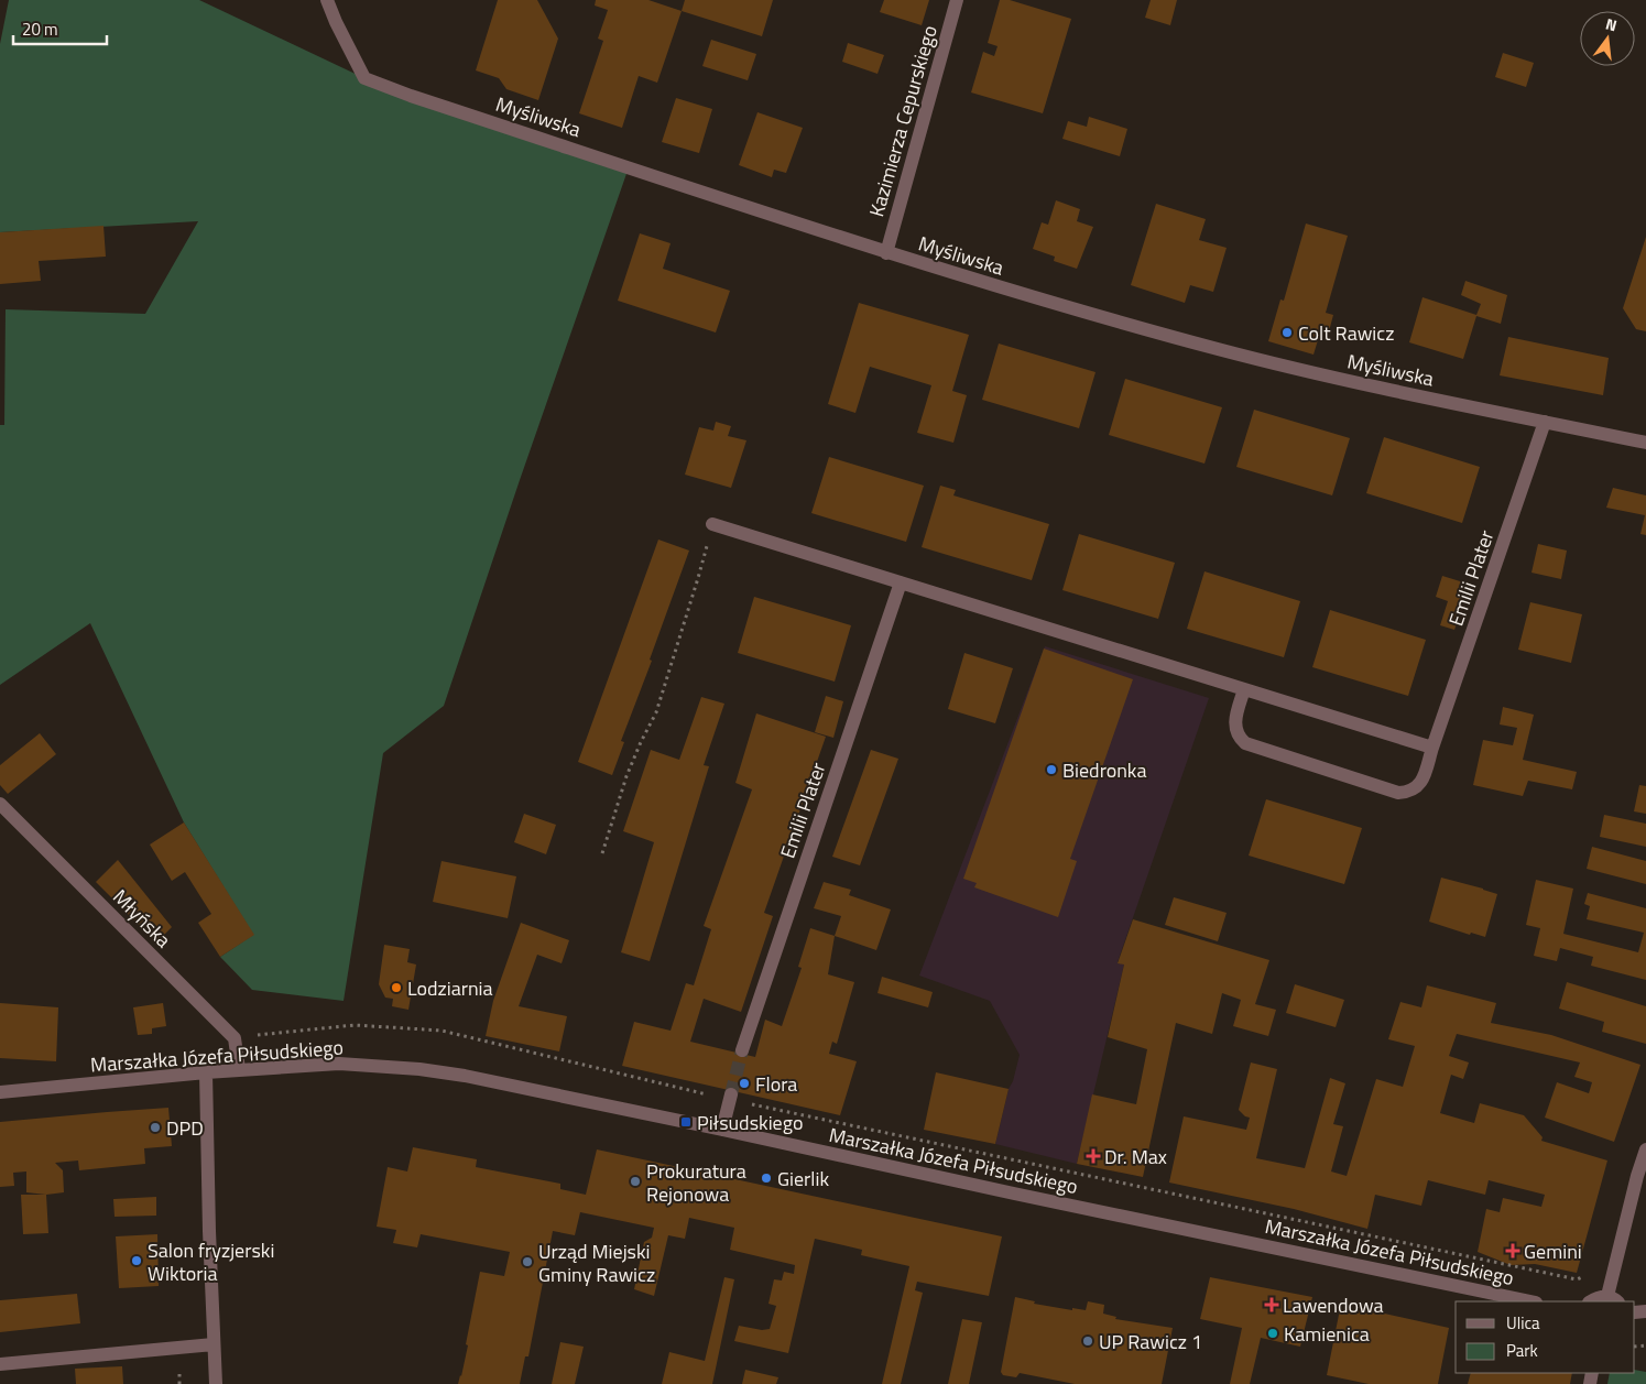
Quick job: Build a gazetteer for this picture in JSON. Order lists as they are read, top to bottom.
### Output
{
  "streets": {
    "street": [
      "Myśliwska",
      "Kazimierza Cepurskiego",
      "Emilii Plater",
      "Młyńska",
      "Marszałka Józefa Piłsudskiego"
    ]
  },
  "crossings": [
    ["Myśliwska", "Kazimierza Cepurskiego"],
    ["Myśliwska", "Emilii Plater"],
    ["Młyńska", "Marszałka Józefa Piłsudskiego"]
  ],
  "places": {
    "other": [
      "Colt Rawicz",
      "Biedronka",
      "Lodziarnia",
      "Flora",
      "DPD",
      "Gierlik",
      "Prokuratura Rejonowa",
      "Salon fryzjerski Wiktoria",
      "Urząd Miejski Gminy Rawicz",
      "Kamienica",
      "UP Rawicz 1"
    ],
    "transit": ["Piłsudskiego"],
    "health": ["Dr. Max", "Gemini", "Lawendowa"]
  },
  "legend": ["Ulica", "Park"],
  "scale_bar": "20 m",
  "north": "top"
}
